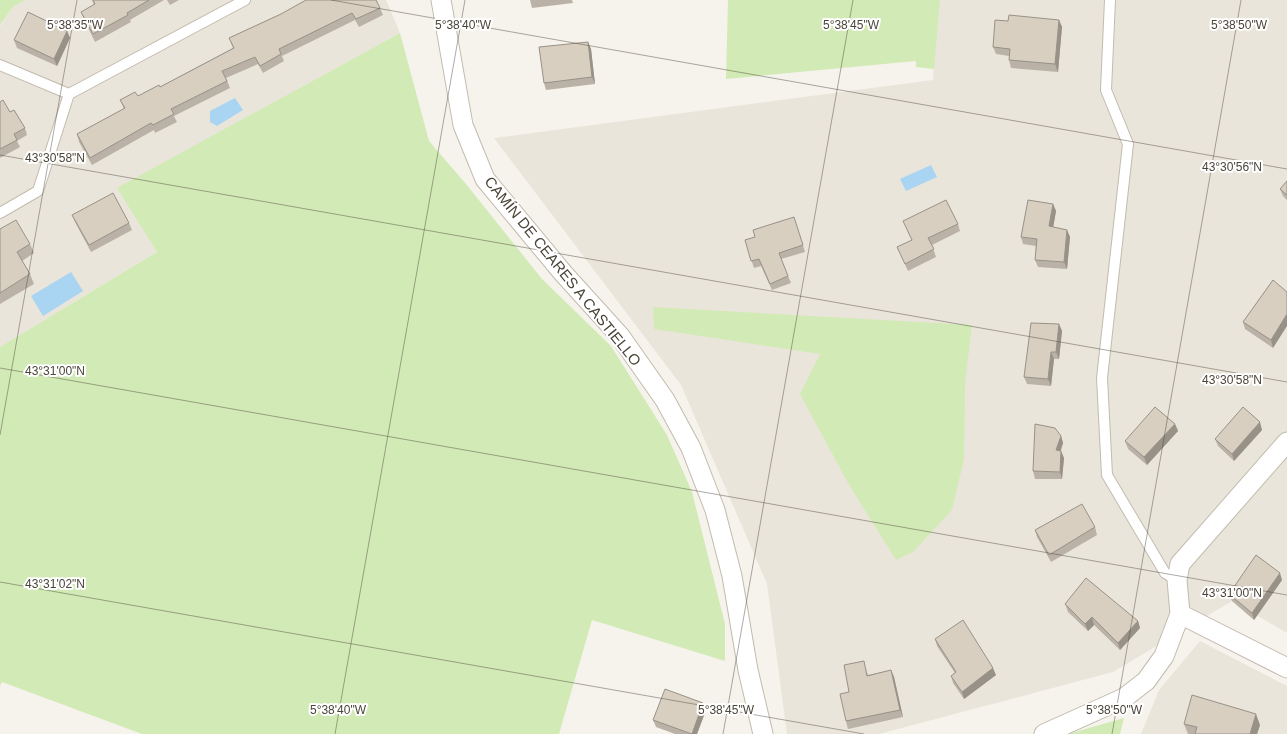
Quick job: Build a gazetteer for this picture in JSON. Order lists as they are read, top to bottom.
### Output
{
  "streets": {
    "street": ["CAMÍN DE CEARES A CASTIELLO"]
  },
  "coordinates": [
    "5°38'35\"W",
    "5°38'40\"W",
    "5°38'45\"W",
    "5°38'50\"W",
    "43°30'58\"N",
    "43°30'56\"N",
    "43°31'00\"N",
    "43°31'02\"N"
  ]
}
